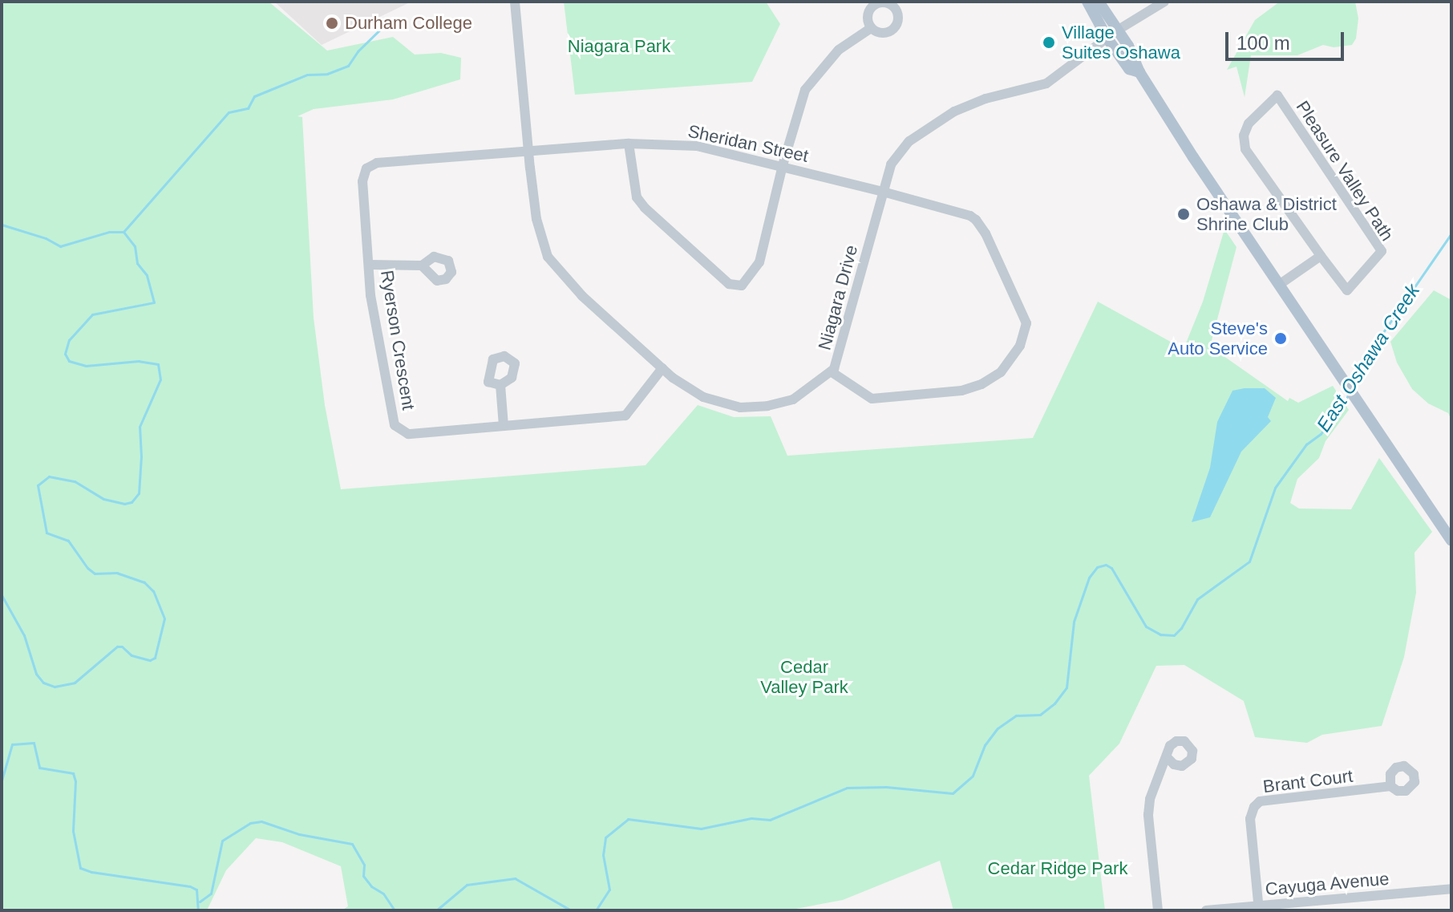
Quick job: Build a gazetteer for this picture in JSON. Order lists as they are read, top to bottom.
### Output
{
  "streets": {
    "street": [
      "Sheridan Street",
      "Pleasure Valley Path",
      "Niagara Drive",
      "Ryerson Crescent",
      "Brant Court",
      "Cayuga Avenue"
    ]
  },
  "crossings": [
    ["Sheridan Street", "Niagara Drive"],
    ["Sheridan Street", "Ryerson Crescent"],
    ["Niagara Drive", "Ryerson Crescent"],
    ["Brant Court", "Cayuga Avenue"]
  ],
  "water": ["East Oshawa Creek"],
  "parks": ["Niagara Park", "Cedar Valley Park", "Cedar Ridge Park"],
  "places": [
    "Durham College",
    "Village Suites Oshawa",
    "Oshawa & District Shrine Club",
    "Steve's Auto Service"
  ],
  "scale_bar": "100 m"
}
